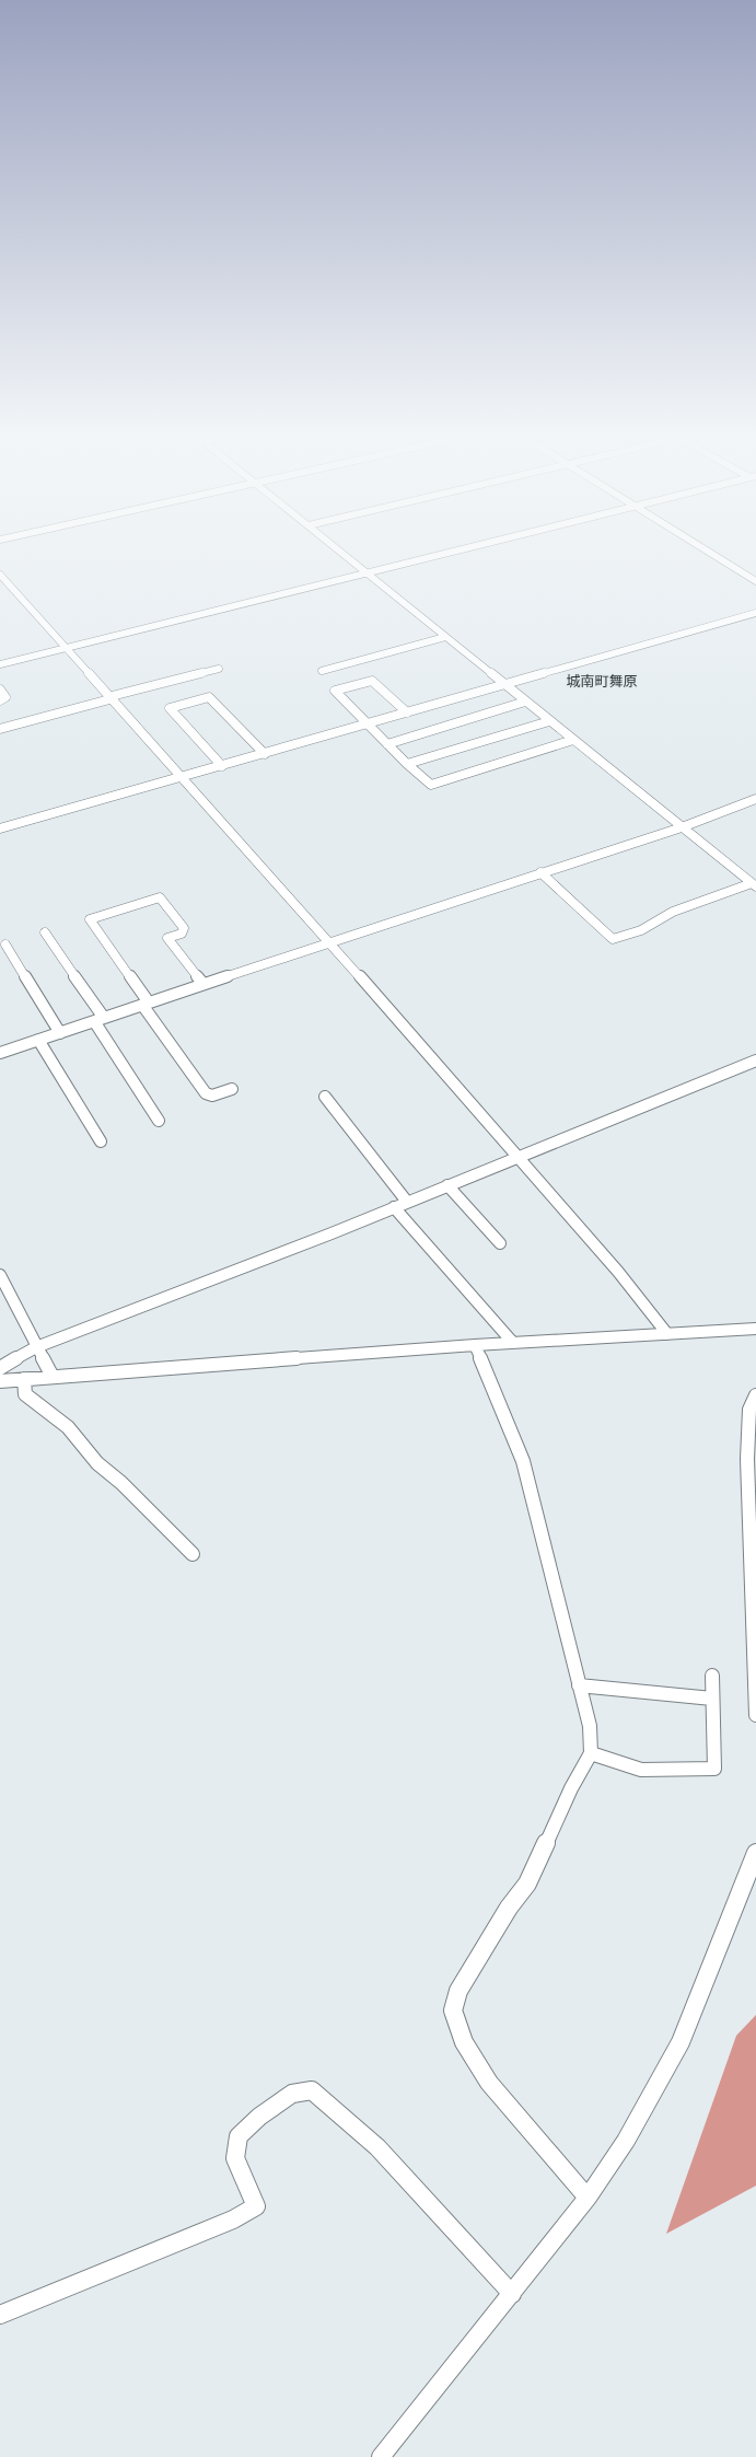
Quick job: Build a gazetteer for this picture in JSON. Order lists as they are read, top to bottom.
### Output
{
  "districts": ["城南町舞原"]
}
